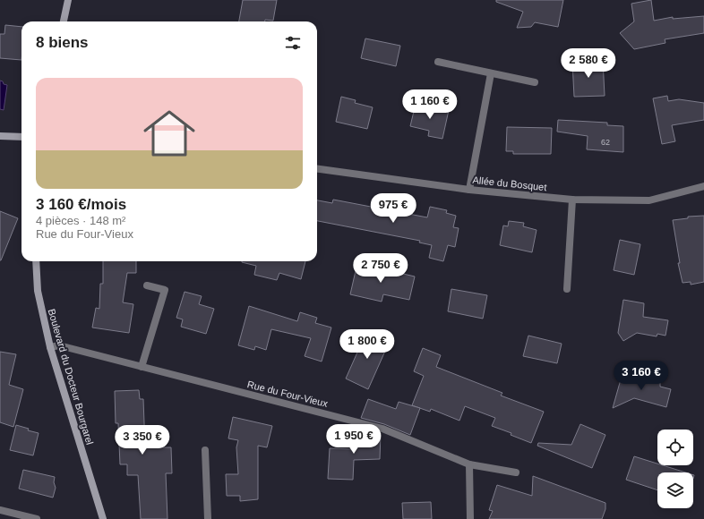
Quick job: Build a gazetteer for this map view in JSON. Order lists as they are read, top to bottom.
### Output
{
  "streets": {
    "main road": ["Boulevard du Docteur Bourgarel"],
    "street": ["Allée du Bosquet", "Rue du Four-Vieux"]
  },
  "crossings": [
    ["Boulevard du Docteur Bourgarel", "Rue du Four-Vieux"]
  ],
  "house_numbers": ["62"],
  "page": {
    "heading": "8 biens",
    "price": [
      "2 580 €",
      "1 160 €",
      "975 €",
      "2 750 €",
      "1 800 €",
      "3 160 €",
      "1 950 €",
      "3 350 €"
    ],
    "list": [
      {
        "name": "3 160 €/mois",
        "note": "4 pièces · 148 m² · Rue du Four-Vieux"
      }
    ]
  }
}
